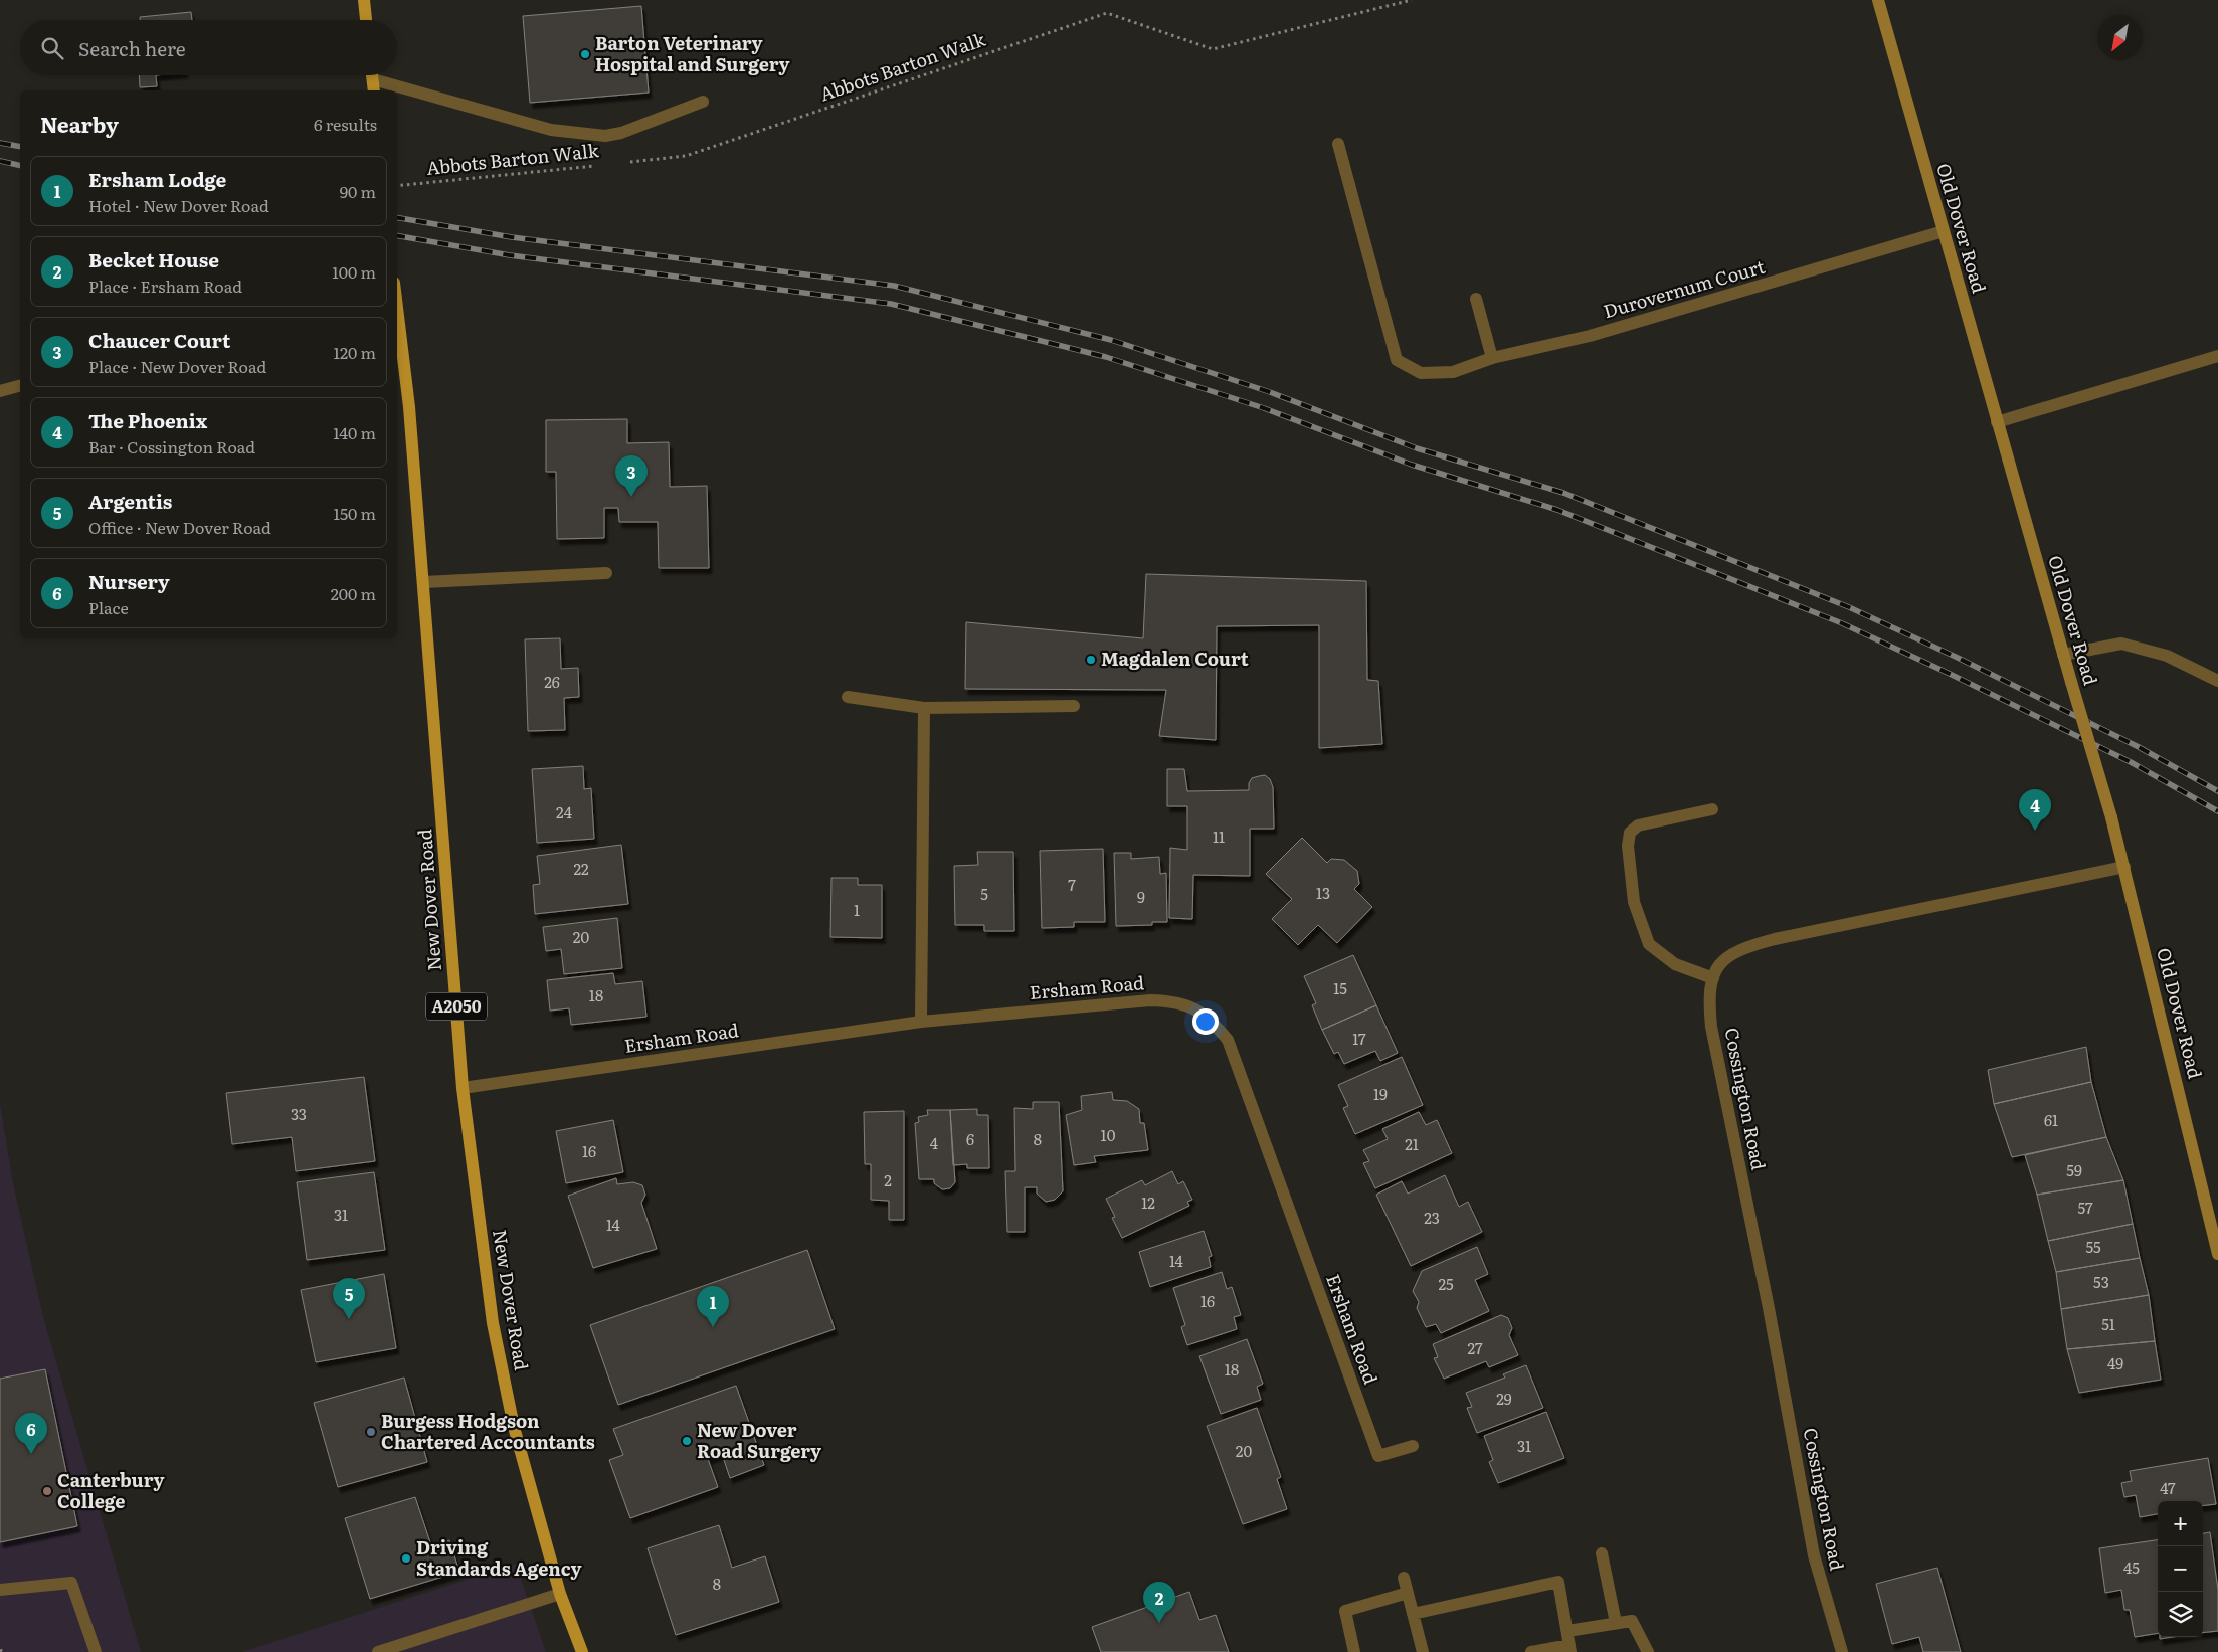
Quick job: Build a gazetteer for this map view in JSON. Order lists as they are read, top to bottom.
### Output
{
  "streets": {
    "main road": ["New Dover Road", "A2050"],
    "street": [
      "Old Dover Road",
      "Durovernum Court",
      "Ersham Road",
      "Cossington Road"
    ],
    "path": ["Abbots Barton Walk"]
  },
  "crossings": [
    ["Old Dover Road", "Durovernum Court"],
    ["Old Dover Road", "Cossington Road"],
    ["New Dover Road", "Ersham Road"]
  ],
  "places": [
    "Barton Veterinary Hospital and Surgery",
    "Magdalen Court",
    "Burgess Hodgson Chartered Accountants",
    "New Dover Road Surgery",
    "Canterbury College",
    "Driving Standards Agency"
  ],
  "house_numbers": [
    "26",
    "24",
    "11",
    "22",
    "7",
    "13",
    "5",
    "9",
    "1",
    "20",
    "15",
    "18",
    "17",
    "19",
    "33",
    "61",
    "10",
    "6",
    "8",
    "4",
    "21",
    "16",
    "59",
    "2",
    "12",
    "57",
    "31",
    "23",
    "14",
    "55",
    "14",
    "53",
    "25",
    "16",
    "51",
    "27",
    "49",
    "18",
    "29",
    "31",
    "20",
    "47",
    "45",
    "8"
  ],
  "north": "bottom left",
  "page": {
    "search": "Search here",
    "heading": ["Nearby", "6 results"],
    "list": [
      {
        "mark": "1",
        "name": "Ersham Lodge",
        "note": "Hotel · New Dover Road",
        "value": "90 m"
      },
      {
        "mark": "2",
        "name": "Becket House",
        "note": "Place · Ersham Road",
        "value": "100 m"
      },
      {
        "mark": "3",
        "name": "Chaucer Court",
        "note": "Place · New Dover Road",
        "value": "120 m"
      },
      {
        "mark": "4",
        "name": "The Phoenix",
        "note": "Bar · Cossington Road",
        "value": "140 m"
      },
      {
        "mark": "5",
        "name": "Argentis",
        "note": "Office · New Dover Road",
        "value": "150 m"
      },
      {
        "mark": "6",
        "name": "Nursery",
        "note": "Place",
        "value": "200 m"
      }
    ],
    "pins": [
      "3",
      "4",
      "5",
      "1",
      "6",
      "2"
    ],
    "map_buttons": ["+", "−"]
  }
}
